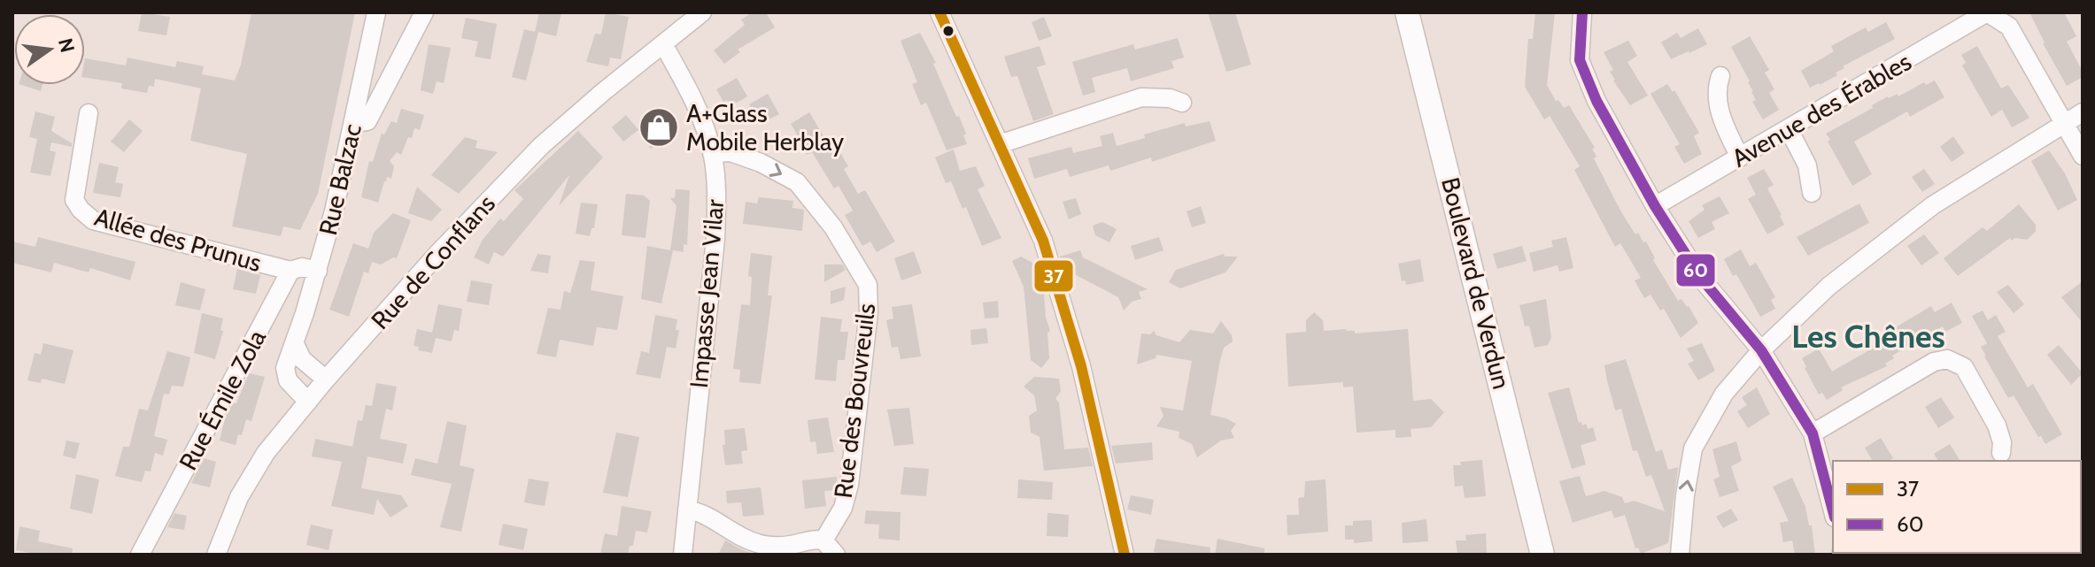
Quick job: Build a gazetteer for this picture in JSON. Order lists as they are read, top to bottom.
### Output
{
  "streets": {
    "main road": ["Boulevard de Verdun"],
    "street": [
      "Avenue des Érables",
      "Rue Balzac",
      "Allée des Prunus",
      "Rue de Conflans",
      "Impasse Jean Vilar",
      "Rue Émile Zola",
      "Rue des Bouvreuils"
    ]
  },
  "crossings": [
    ["Rue Balzac", "Rue de Conflans"],
    ["Allée des Prunus", "Rue Émile Zola"],
    ["Rue de Conflans", "Impasse Jean Vilar"],
    ["Impasse Jean Vilar", "Rue des Bouvreuils"]
  ],
  "one_way": ["Rue des Bouvreuils"],
  "districts": ["Les Chênes"],
  "places": {
    "shop": ["A+Glass Mobile Herblay"]
  },
  "lines": ["transit line 37", "transit line 60"],
  "legend": ["37", "60"],
  "north": "right"
}
